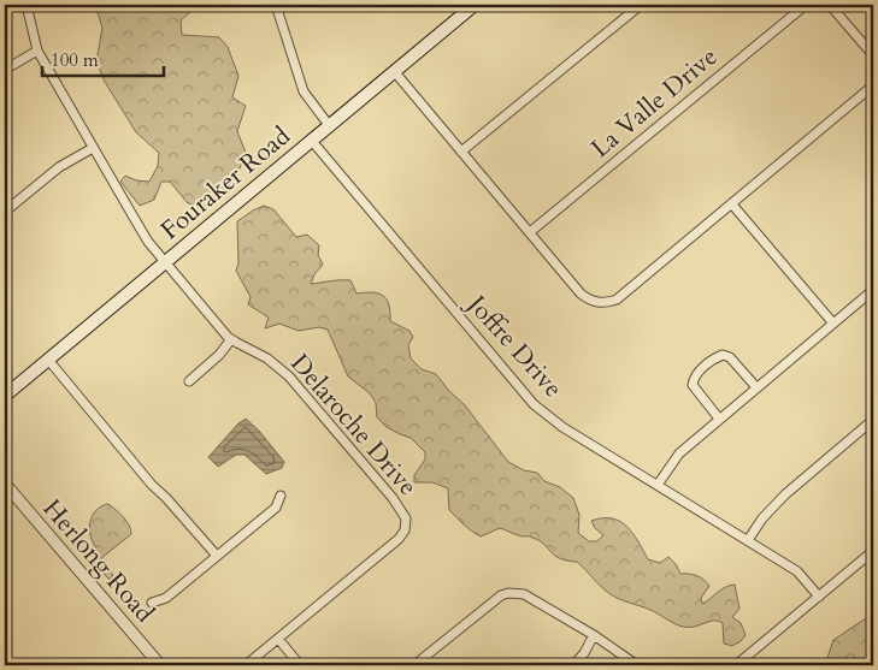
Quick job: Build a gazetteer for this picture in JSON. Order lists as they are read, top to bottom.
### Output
{
  "streets": {
    "main road": ["Fouraker Road"],
    "street": [
      "La Valle Drive",
      "Joffre Drive",
      "Delaroche Drive",
      "Herlong Road"
    ]
  },
  "crossings": [
    ["Fouraker Road", "Joffre Drive"],
    ["Fouraker Road", "Delaroche Drive"]
  ],
  "scale_bar": "100 m"
}
